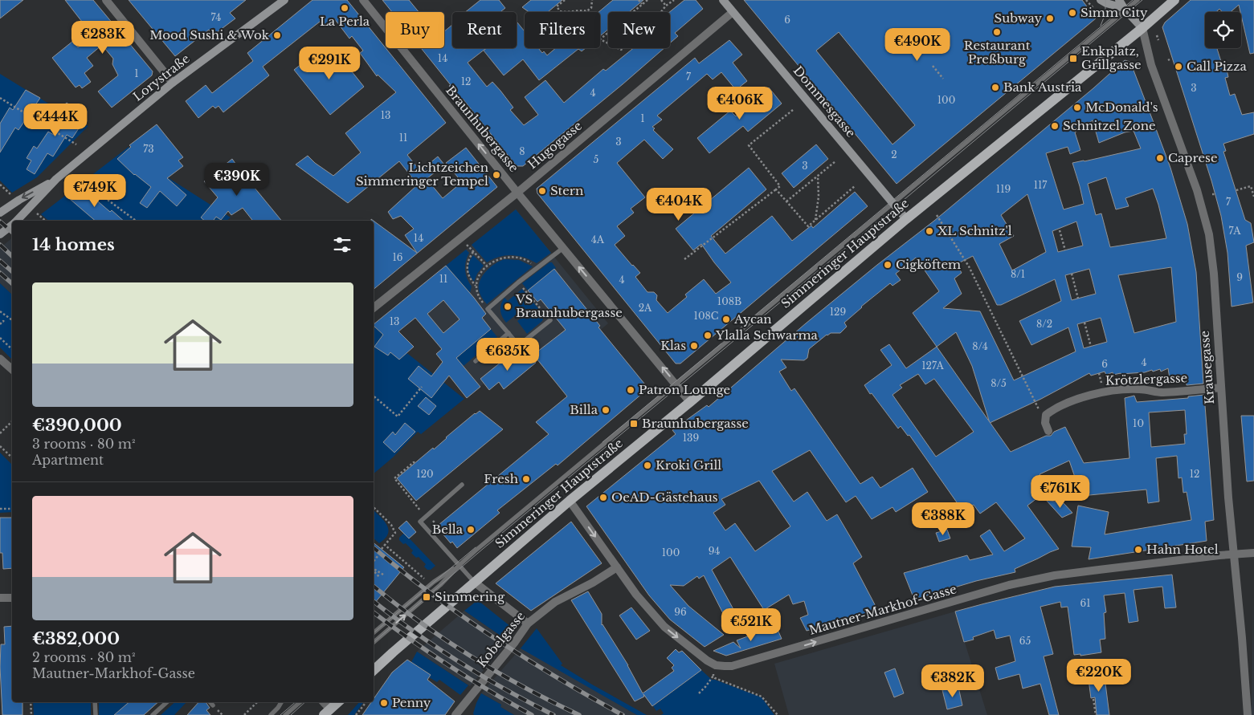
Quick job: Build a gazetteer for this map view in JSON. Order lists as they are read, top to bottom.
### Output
{
  "streets": {
    "main road": ["Simmeringer Hauptstraße"],
    "street": [
      "Lorystraße",
      "Dommesgasse",
      "Braunhubergasse",
      "Hugogasse",
      "Krausegasse",
      "Krötzlergasse",
      "Mautner-Markhof-Gasse",
      "Kobelgasse"
    ]
  },
  "crossings": [
    ["Dommesgasse", "Hugogasse"],
    ["Dommesgasse", "Simmeringer Hauptstraße"],
    ["Braunhubergasse", "Hugogasse"],
    ["Braunhubergasse", "Simmeringer Hauptstraße"],
    ["Simmeringer Hauptstraße", "Krausegasse"],
    ["Simmeringer Hauptstraße", "Mautner-Markhof-Gasse"],
    ["Krausegasse", "Krötzlergasse"],
    ["Krausegasse", "Mautner-Markhof-Gasse"],
    ["Mautner-Markhof-Gasse", "Kobelgasse"]
  ],
  "one_way": ["Braunhubergasse", "Mautner-Markhof-Gasse"],
  "places": {
    "other": [
      "La Perla",
      "Simm City",
      "Subway",
      "Restaurant Preßburg",
      "Mood Sushi & Wok",
      "Call Pizza",
      "Bank Austria",
      "McDonald's",
      "Schnitzel Zone",
      "Caprese",
      "Lichtzeichen Simmeringer Tempel",
      "Stern",
      "XL Schnitz'l",
      "Cigköftem",
      "VS Braunhubergasse",
      "Aycan",
      "Ylalla Schwarma",
      "Klas",
      "Patron Lounge",
      "Billa",
      "Kroki Grill",
      "Fresh",
      "OeAD-Gästehaus",
      "Bella",
      "Hahn Hotel",
      "Penny"
    ],
    "transit": ["Enkplatz, Grillgasse", "Braunhubergasse", "Simmering"]
  },
  "house_numbers": [
    "74",
    "6",
    "14",
    "1",
    "7",
    "12",
    "3",
    "4",
    "100",
    "13",
    "1",
    "11",
    "3",
    "73",
    "8",
    "2",
    "5",
    "3",
    "117",
    "119",
    "7",
    "7A",
    "14",
    "4A",
    "16",
    "8/1",
    "9",
    "11",
    "4",
    "108B",
    "2A",
    "129",
    "108C",
    "13",
    "8/2",
    "8/4",
    "4",
    "6",
    "127A",
    "8/5",
    "10",
    "139",
    "120",
    "12",
    "94",
    "100",
    "61",
    "96",
    "65"
  ],
  "page": {
    "chip": [
      "Buy",
      "Rent",
      "Filters",
      "New"
    ],
    "price": [
      "€283K",
      "€490K",
      "€291K",
      "€406K",
      "€444K",
      "€390K",
      "€749K",
      "€404K",
      "€635K",
      "€761K",
      "€388K",
      "€521K",
      "€220K",
      "€382K"
    ],
    "heading": "14 homes",
    "list": [
      {
        "name": "€390,000",
        "note": "3 rooms · 80 m² · Apartment"
      },
      {
        "name": "€382,000",
        "note": "2 rooms · 80 m² · Mautner-Markhof-Gasse"
      }
    ]
  }
}
